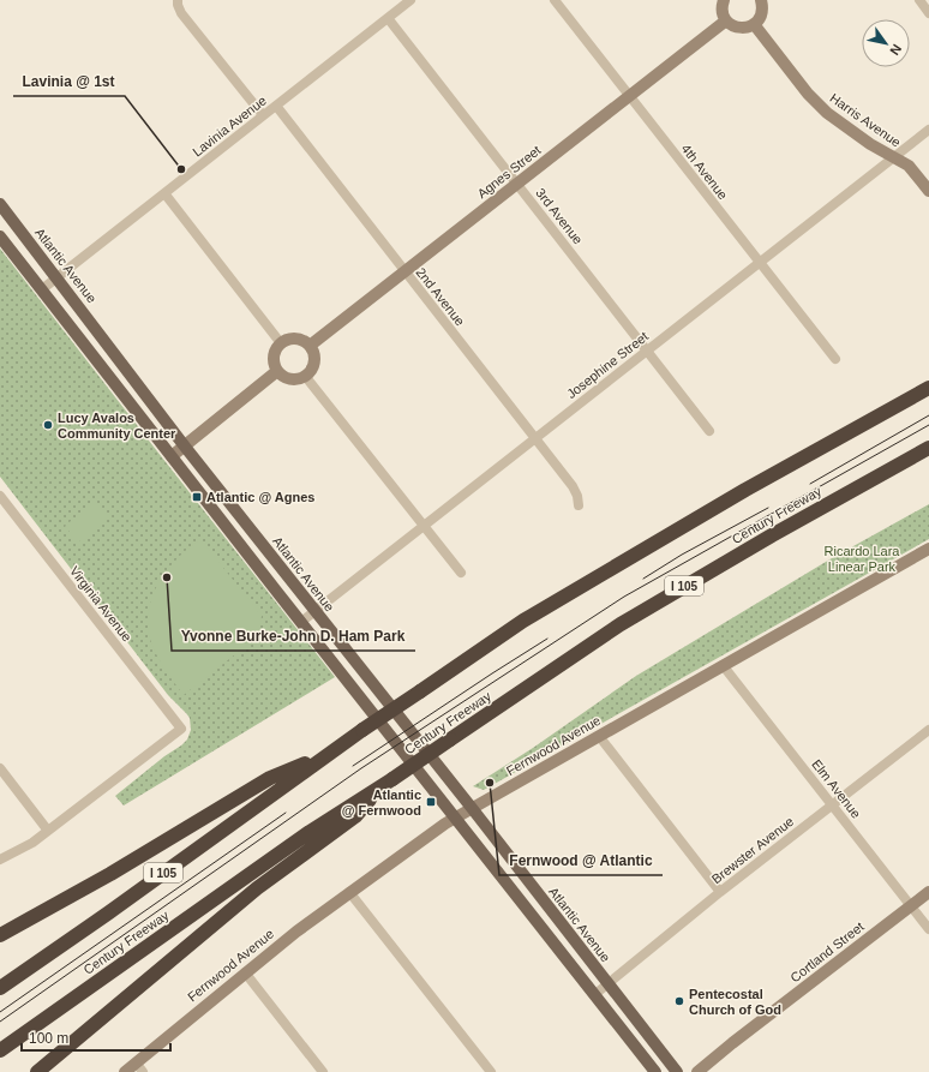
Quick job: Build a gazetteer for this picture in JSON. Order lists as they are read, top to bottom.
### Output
{
  "streets": {
    "highway": ["Century Freeway", "I 105"],
    "main road": ["Atlantic Avenue"],
    "street": [
      "Harris Avenue",
      "Lavinia Avenue",
      "Agnes Street",
      "4th Avenue",
      "3rd Avenue",
      "2nd Avenue",
      "Josephine Street",
      "Virginia Avenue",
      "Fernwood Avenue",
      "Elm Avenue",
      "Brewster Avenue",
      "Cortland Street"
    ]
  },
  "crossings": [
    ["Harris Avenue", "Josephine Street"],
    ["Lavinia Avenue", "3rd Avenue"],
    ["Lavinia Avenue", "Atlantic Avenue"],
    ["Lavinia Avenue", "2nd Avenue"],
    ["Agnes Street", "4th Avenue"],
    ["Agnes Street", "3rd Avenue"],
    ["Agnes Street", "2nd Avenue"],
    ["4th Avenue", "Josephine Street"],
    ["3rd Avenue", "Josephine Street"],
    ["Atlantic Avenue", "Josephine Street"],
    ["Atlantic Avenue", "Fernwood Avenue"],
    ["Atlantic Avenue", "Brewster Avenue"],
    ["2nd Avenue", "Josephine Street"],
    ["Fernwood Avenue", "Elm Avenue"],
    ["Elm Avenue", "Brewster Avenue"],
    ["Elm Avenue", "Cortland Street"]
  ],
  "parks": ["Ricardo Lara Linear Park"],
  "places": {
    "other": [
      "Lavinia @ 1st",
      "Lucy Avalos Community Center",
      "Yvonne Burke-John D. Ham Park",
      "Fernwood @ Atlantic",
      "Pentecostal Church of God"
    ],
    "transit": ["Atlantic @ Agnes", "Atlantic @ Fernwood"]
  },
  "scale_bar": "100 m",
  "north": "bottom right"
}
